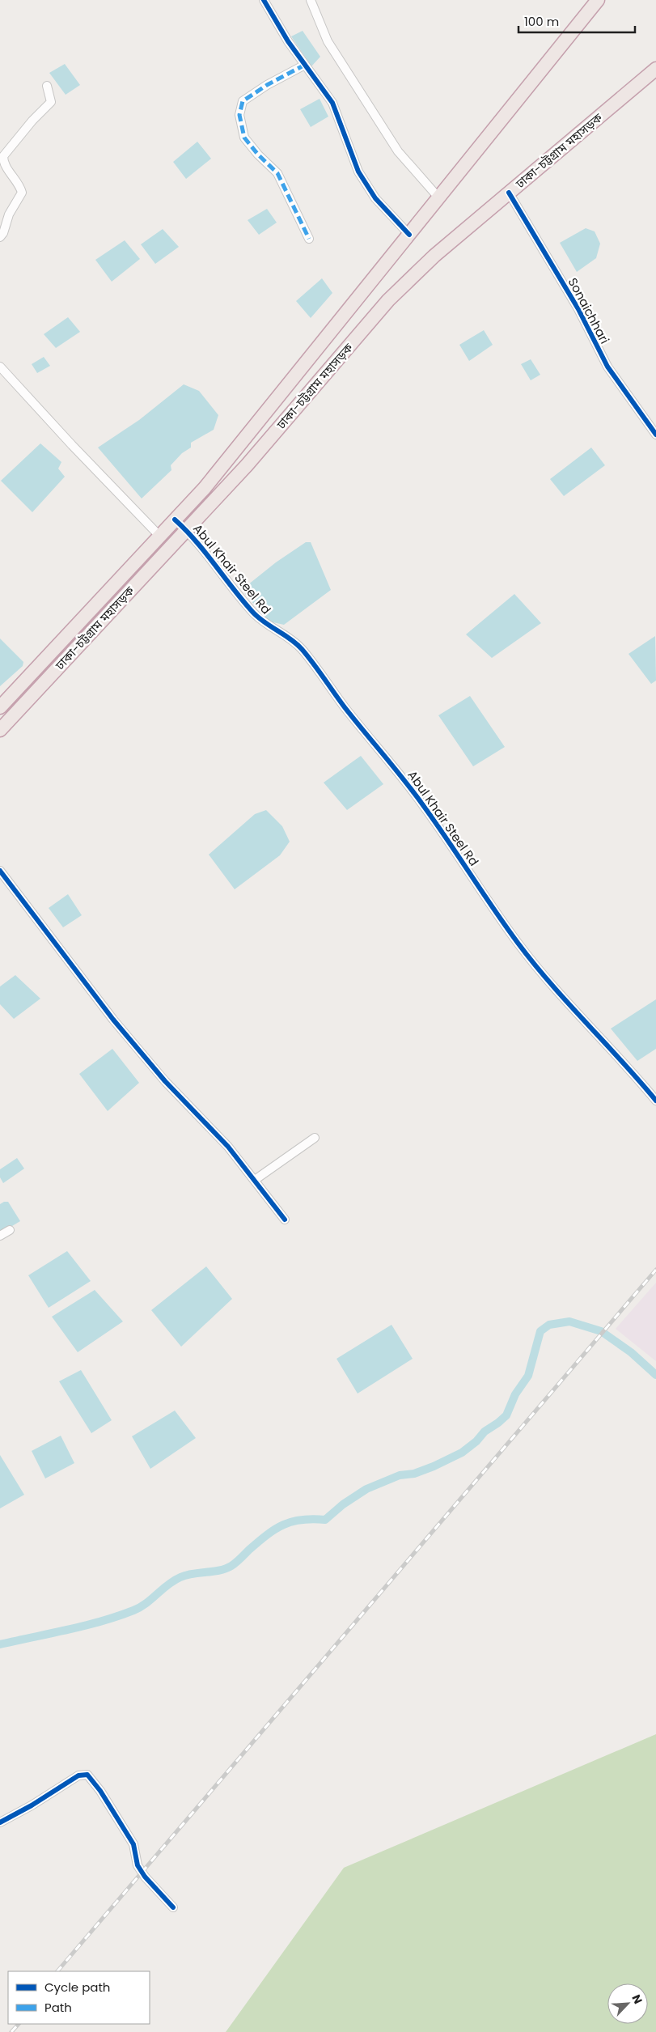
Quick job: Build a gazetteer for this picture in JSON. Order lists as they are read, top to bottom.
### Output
{
  "streets": {
    "highway": ["ঢাকা-চট্টগ্রাম মহাসড়ক"],
    "street": ["Sonaichhari", "Abul Khair Steel Rd"]
  },
  "crossings": [
    ["ঢাকা-চট্টগ্রাম মহাসড়ক", "Sonaichhari"],
    ["ঢাকা-চট্টগ্রাম মহাসড়ক", "Abul Khair Steel Rd"]
  ],
  "legend": ["Cycle path", "Path"],
  "scale_bar": "100 m",
  "north": "top right"
}
